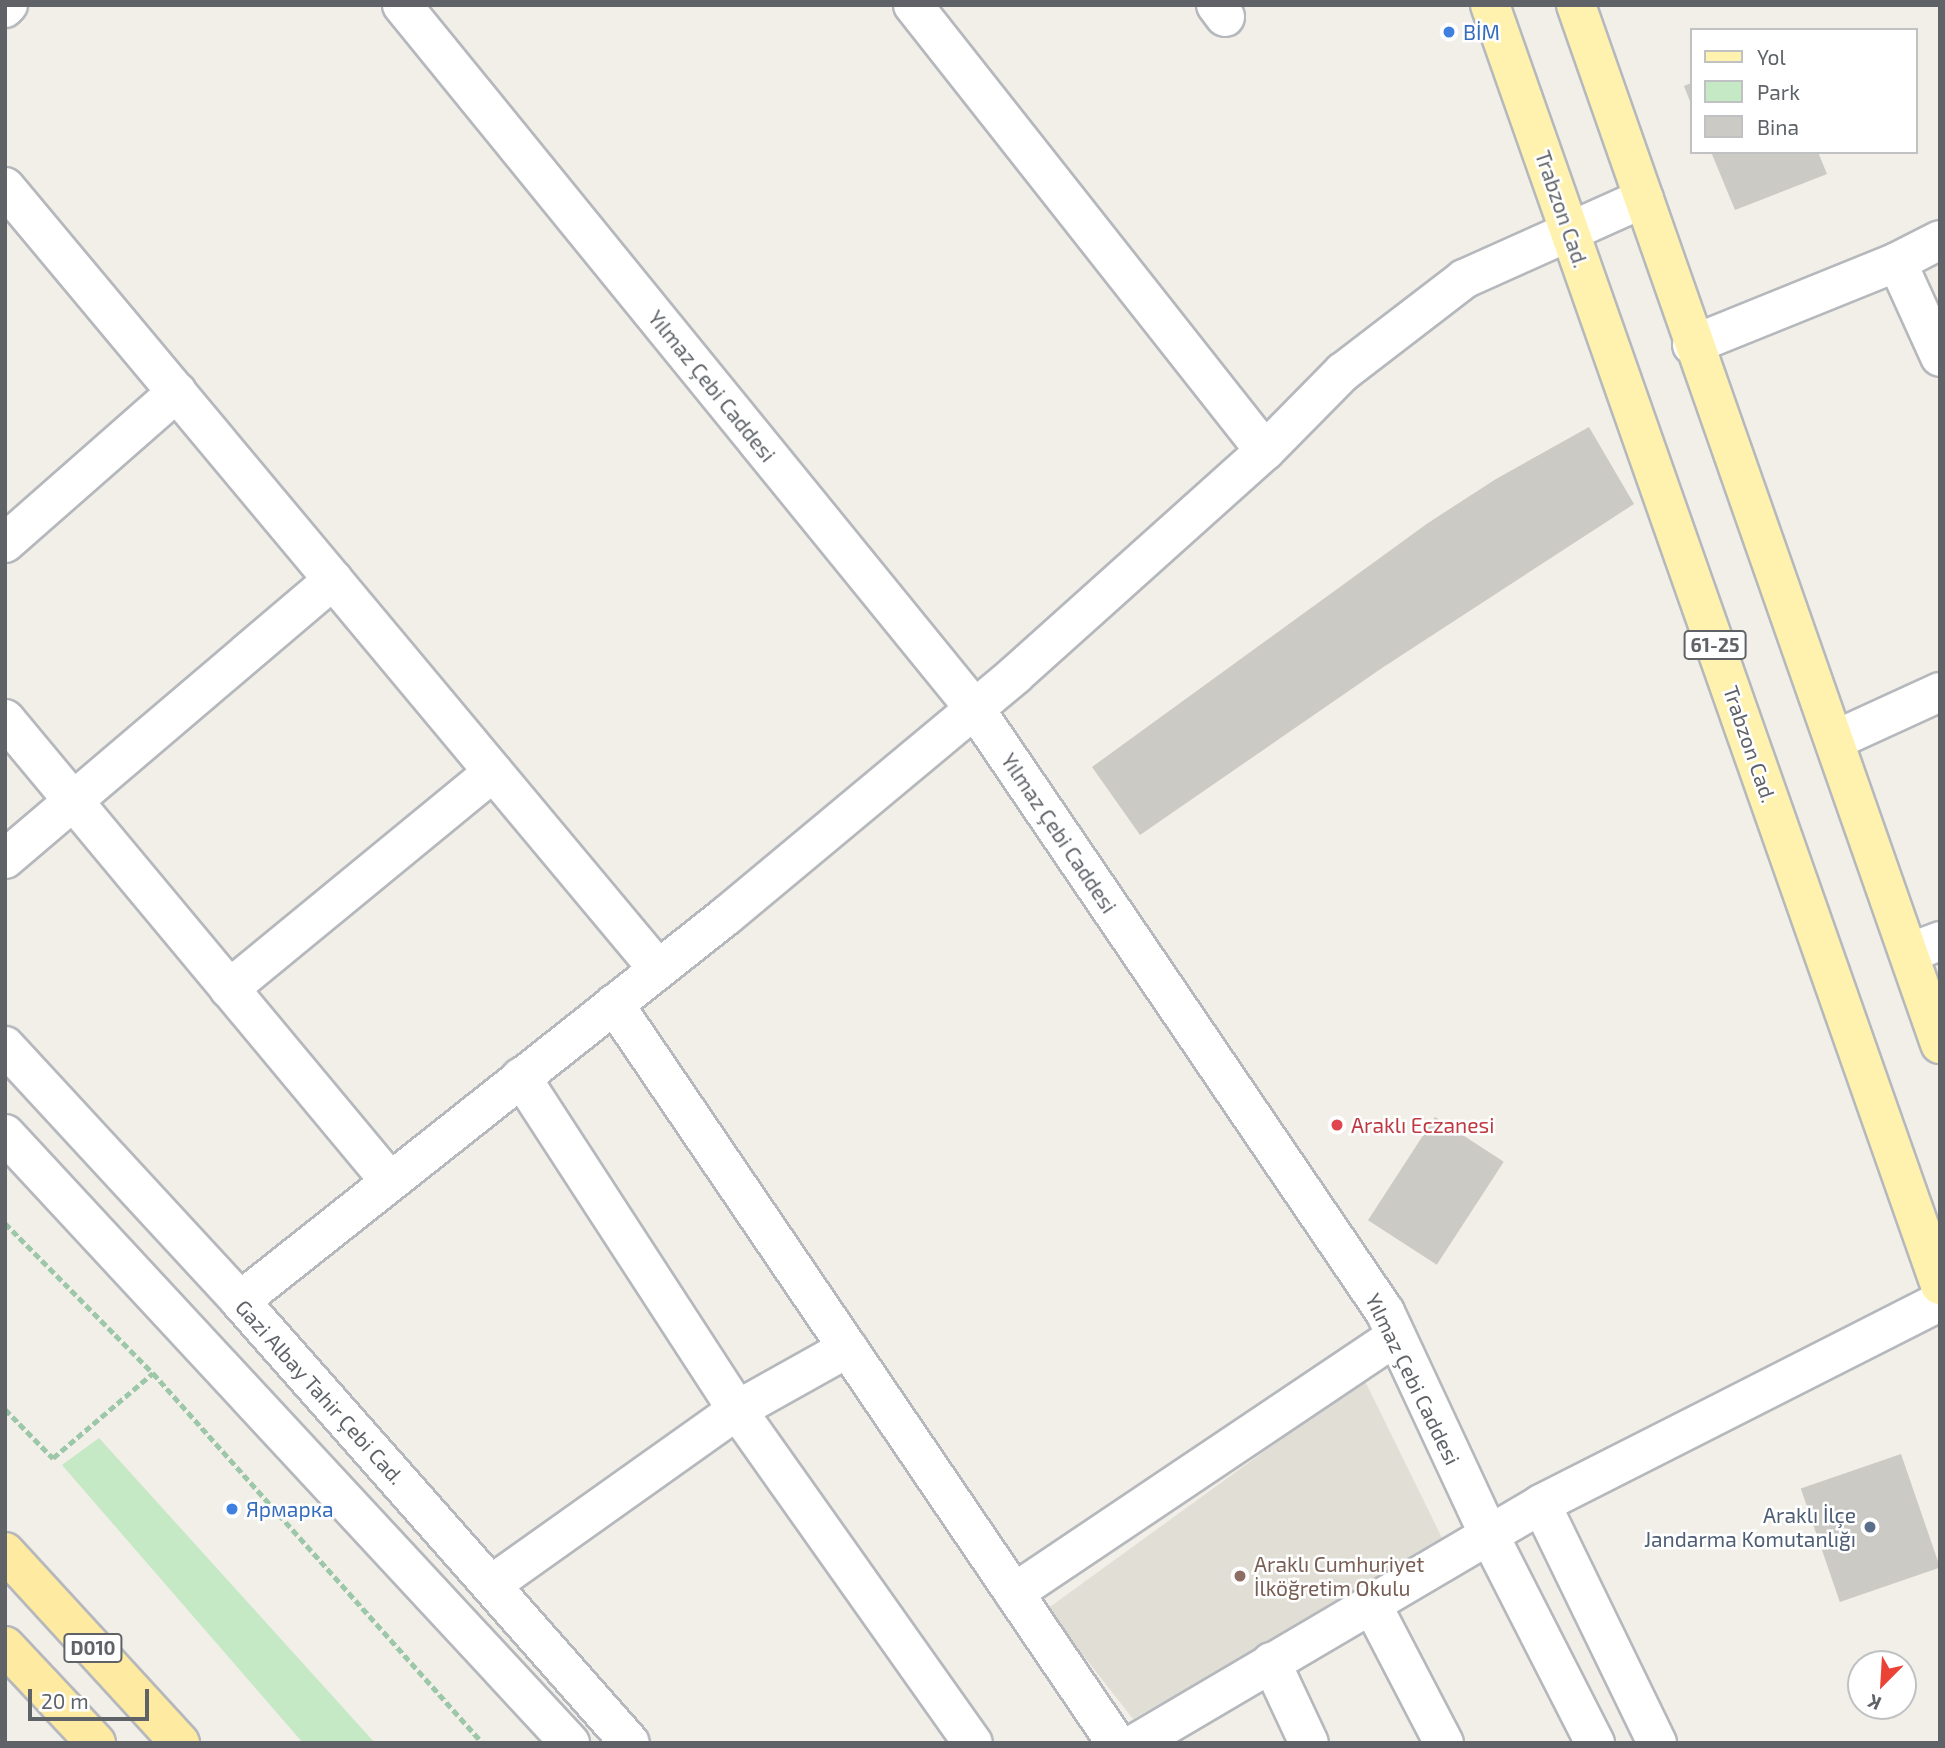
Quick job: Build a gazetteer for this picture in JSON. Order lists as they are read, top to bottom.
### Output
{
  "streets": {
    "highway": ["D010"],
    "main road": ["Trabzon Cad.", "61-25"],
    "street": ["Yılmaz Çebi Caddesi", "Gazi Albay Tahir Çebi Cad."]
  },
  "places": [
    "BİM",
    "Araklı Eczanesi",
    "Ярмарка",
    "Araklı İlçe Jandarma Komutanlığı",
    "Araklı Cumhuriyet İlköğretim Okulu"
  ],
  "legend": ["Yol", "Park", "Bina"],
  "scale_bar": "20 m",
  "north": "bottom left"
}
